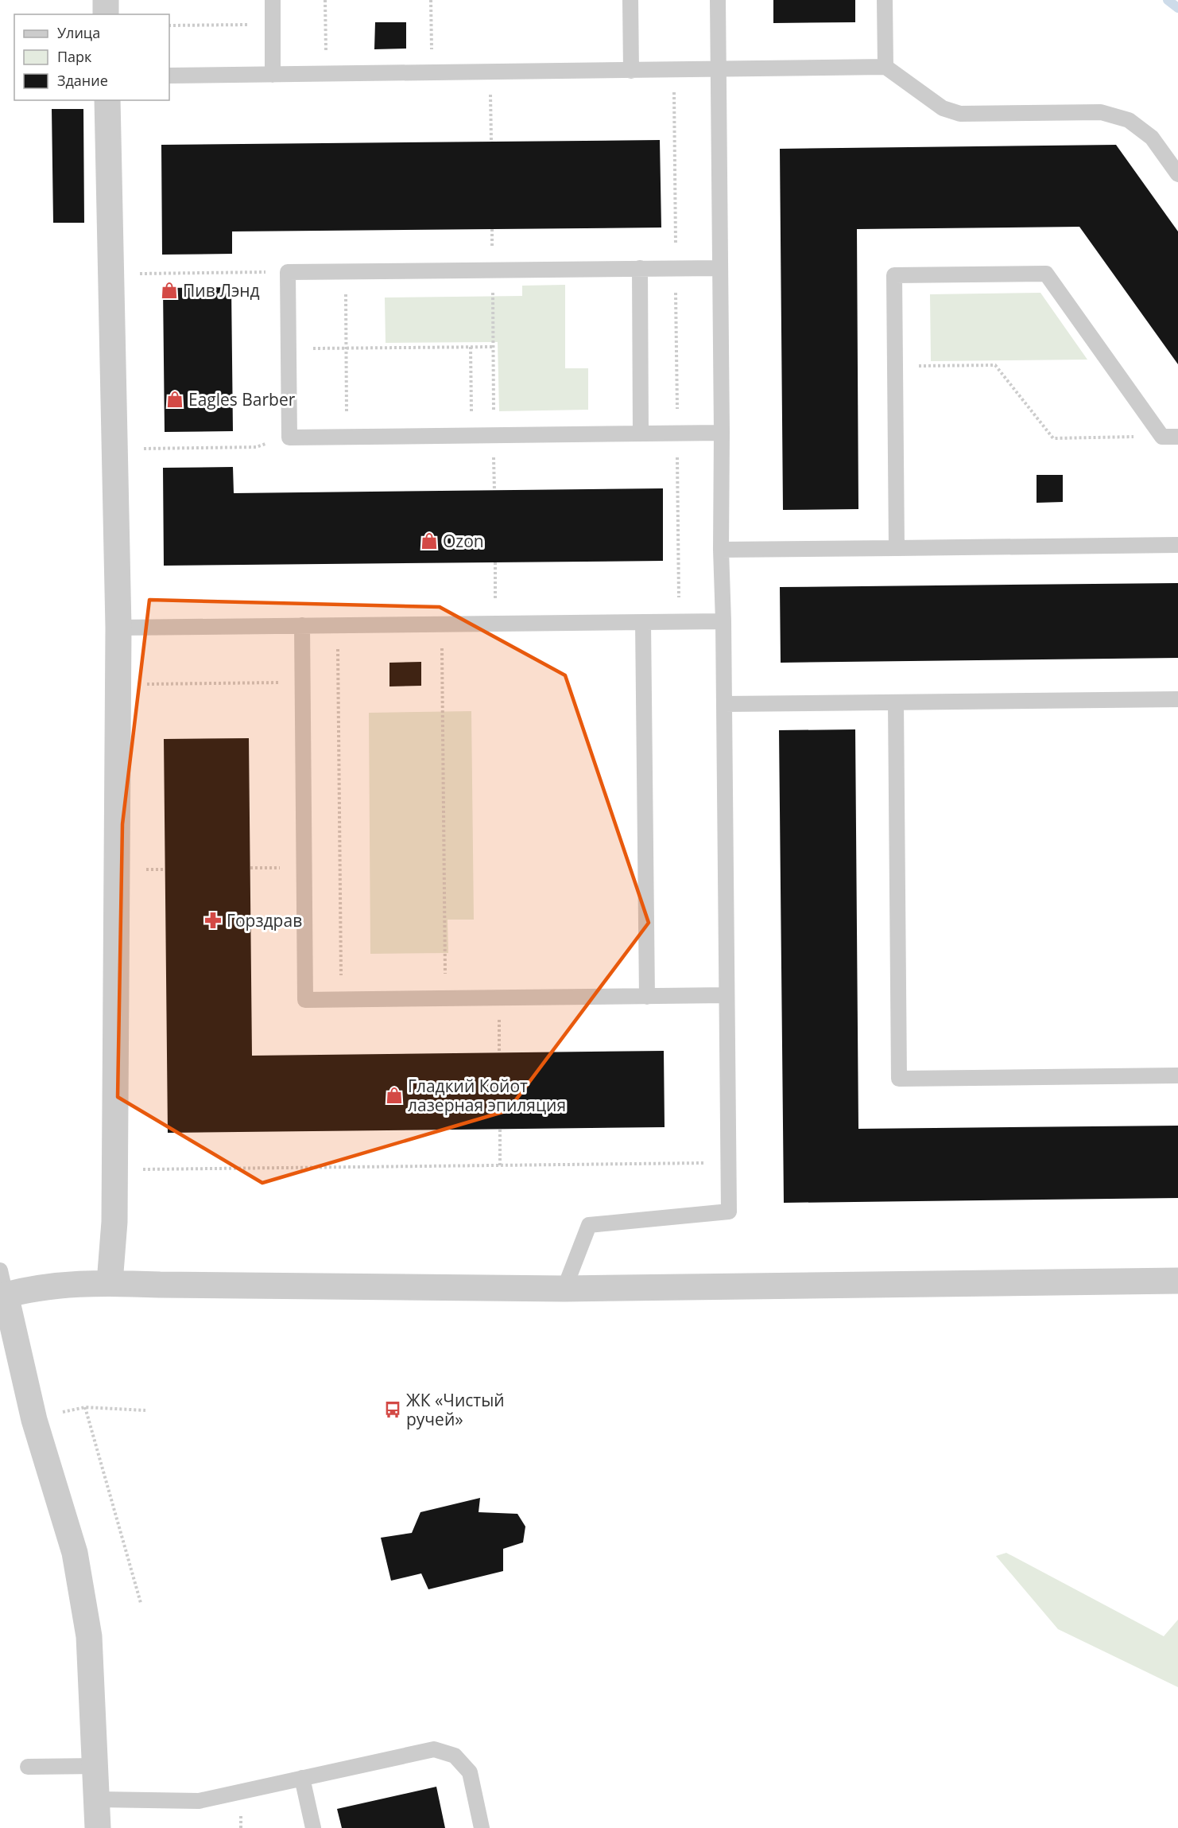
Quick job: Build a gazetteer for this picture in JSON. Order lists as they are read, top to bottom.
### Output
{
  "places": {
    "shop": [
      "Пив Лэнд",
      "Eagles Barber",
      "Ozon",
      "Гладкий Койот лазерная эпиляция"
    ],
    "pharmacy": ["Горздрав"],
    "bus stop": ["ЖК «Чистый ручей»"]
  },
  "legend": ["Улица", "Парк", "Здание"]
}
